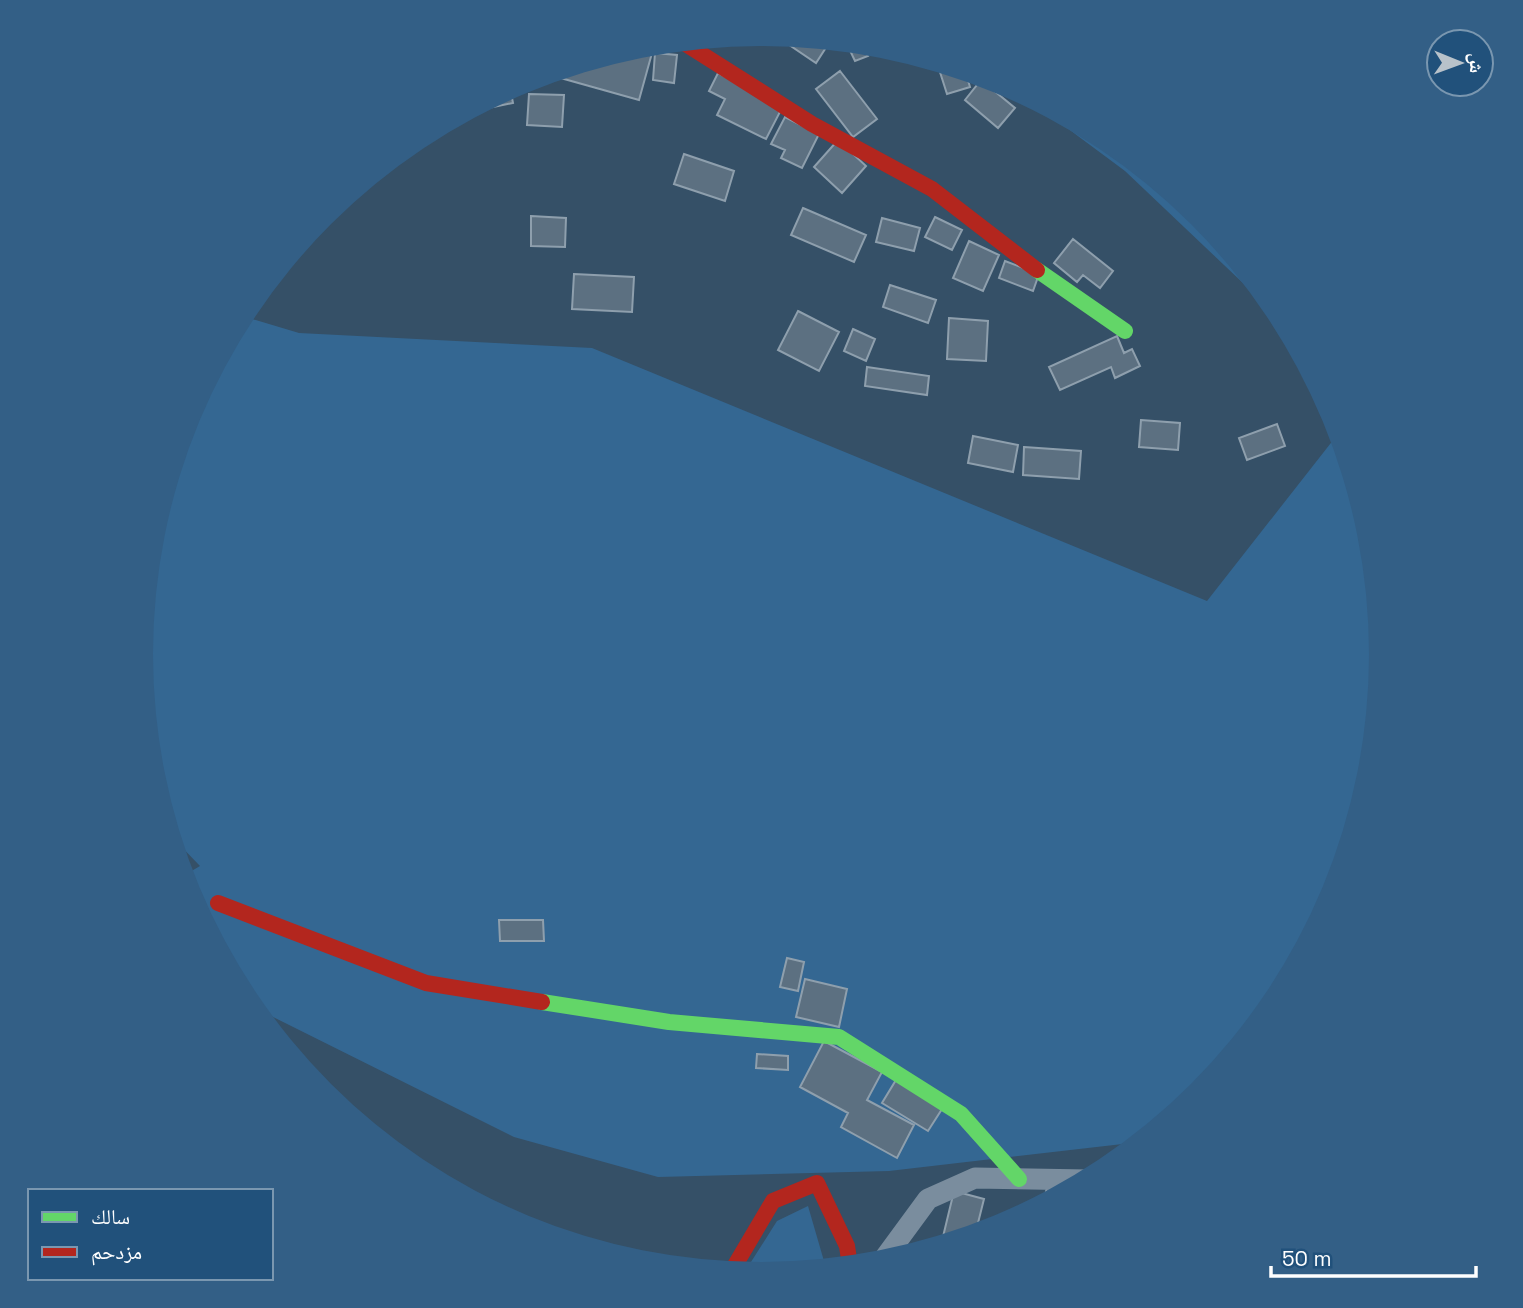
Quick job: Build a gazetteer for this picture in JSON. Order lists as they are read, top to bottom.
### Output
{
  "legend": ["سالك", "مزدحم"],
  "scale_bar": "50 m",
  "north": "right"
}
